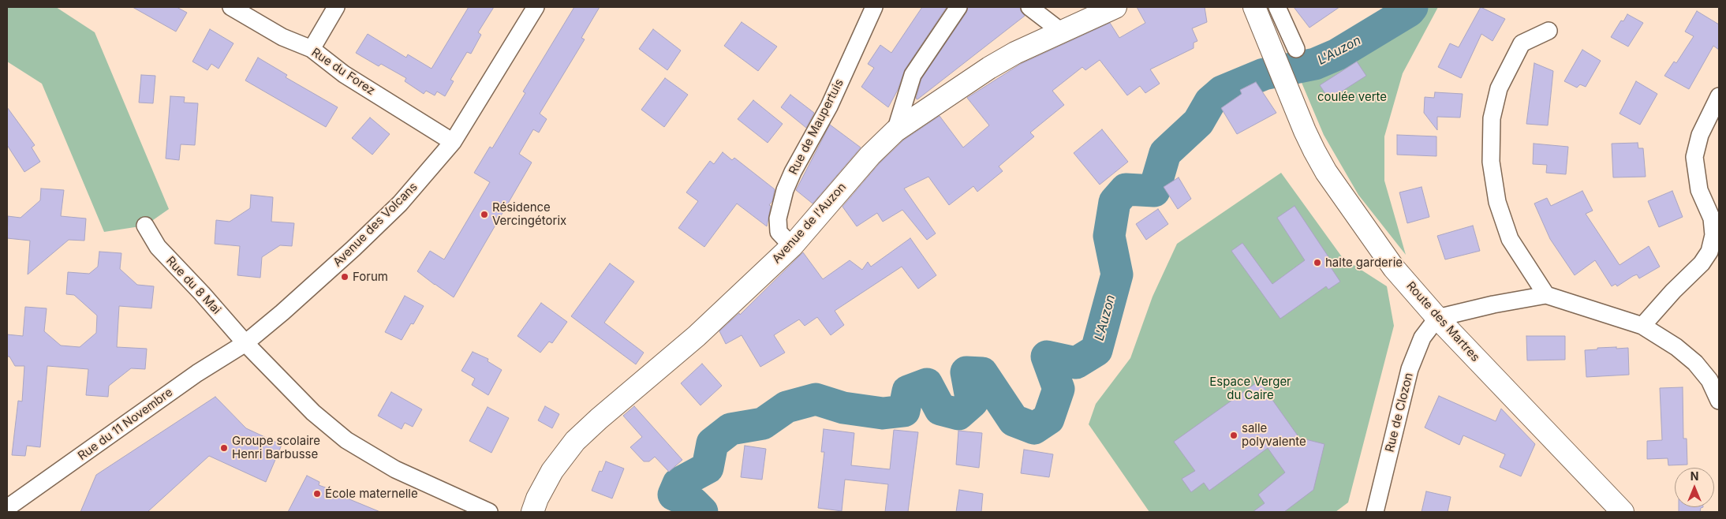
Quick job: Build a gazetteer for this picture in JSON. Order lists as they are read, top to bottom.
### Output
{
  "streets": {
    "main road": ["Avenue de l'Auzon", "Route des Martres"],
    "street": [
      "Rue du Forez",
      "Rue de Maupertuis",
      "Avenue des Volcans",
      "Rue du 8 Mai",
      "Rue de Clozon",
      "Rue du 11 Novembre"
    ]
  },
  "crossings": [
    ["Rue du Forez", "Avenue des Volcans"],
    ["Rue de Maupertuis", "Avenue de l'Auzon"],
    ["Avenue des Volcans", "Rue du 8 Mai"],
    ["Avenue des Volcans", "Rue du 11 Novembre"],
    ["Rue du 8 Mai", "Rue du 11 Novembre"],
    ["Route des Martres", "Rue de Clozon"]
  ],
  "water": ["L'Auzon"],
  "parks": ["coulée verte", "Espace Verger du Caire"],
  "places": [
    "Résidence Vercingétorix",
    "halte garderie",
    "Forum",
    "salle polyvalente",
    "Groupe scolaire Henri Barbusse",
    "École maternelle"
  ],
  "north": "top"
}
